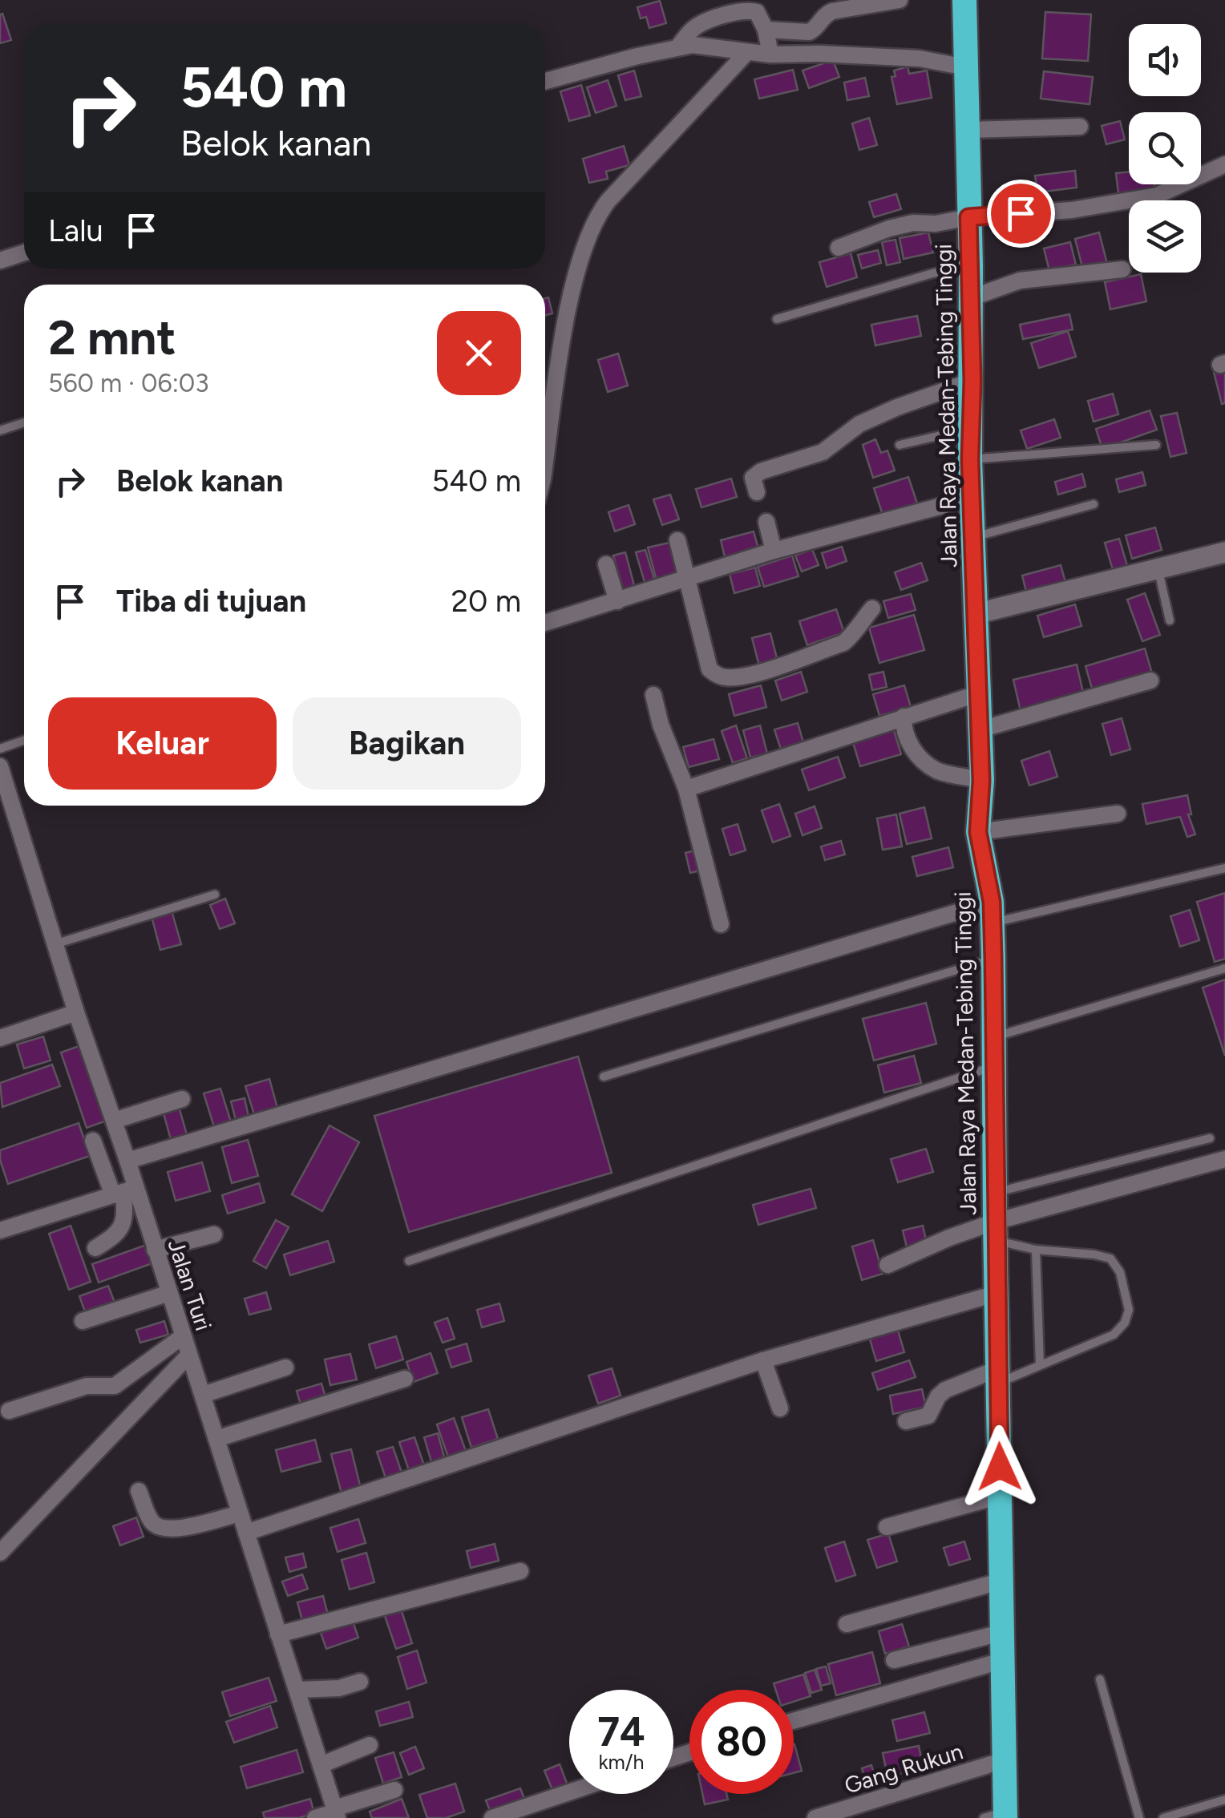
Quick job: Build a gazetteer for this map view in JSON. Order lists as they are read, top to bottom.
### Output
{
  "streets": {
    "highway": ["Jalan Raya Medan-Tebing Tinggi"],
    "street": ["Jalan Turi", "Gang Rukun"]
  },
  "crossings": [
    ["Jalan Raya Medan-Tebing Tinggi", "Gang Rukun"]
  ],
  "page": {
    "turn": ["540 m", "Belok kanan"],
    "then": "Lalu",
    "heading": ["2 mnt", "560 m · 06:03"],
    "list": [
      {
        "name": "Belok kanan",
        "value": "540 m"
      },
      {
        "name": "Tiba di tujuan",
        "value": "20 m"
      }
    ],
    "buttons": ["Keluar", "Bagikan"],
    "speed": "74 km/h",
    "limit": "80"
  }
}
